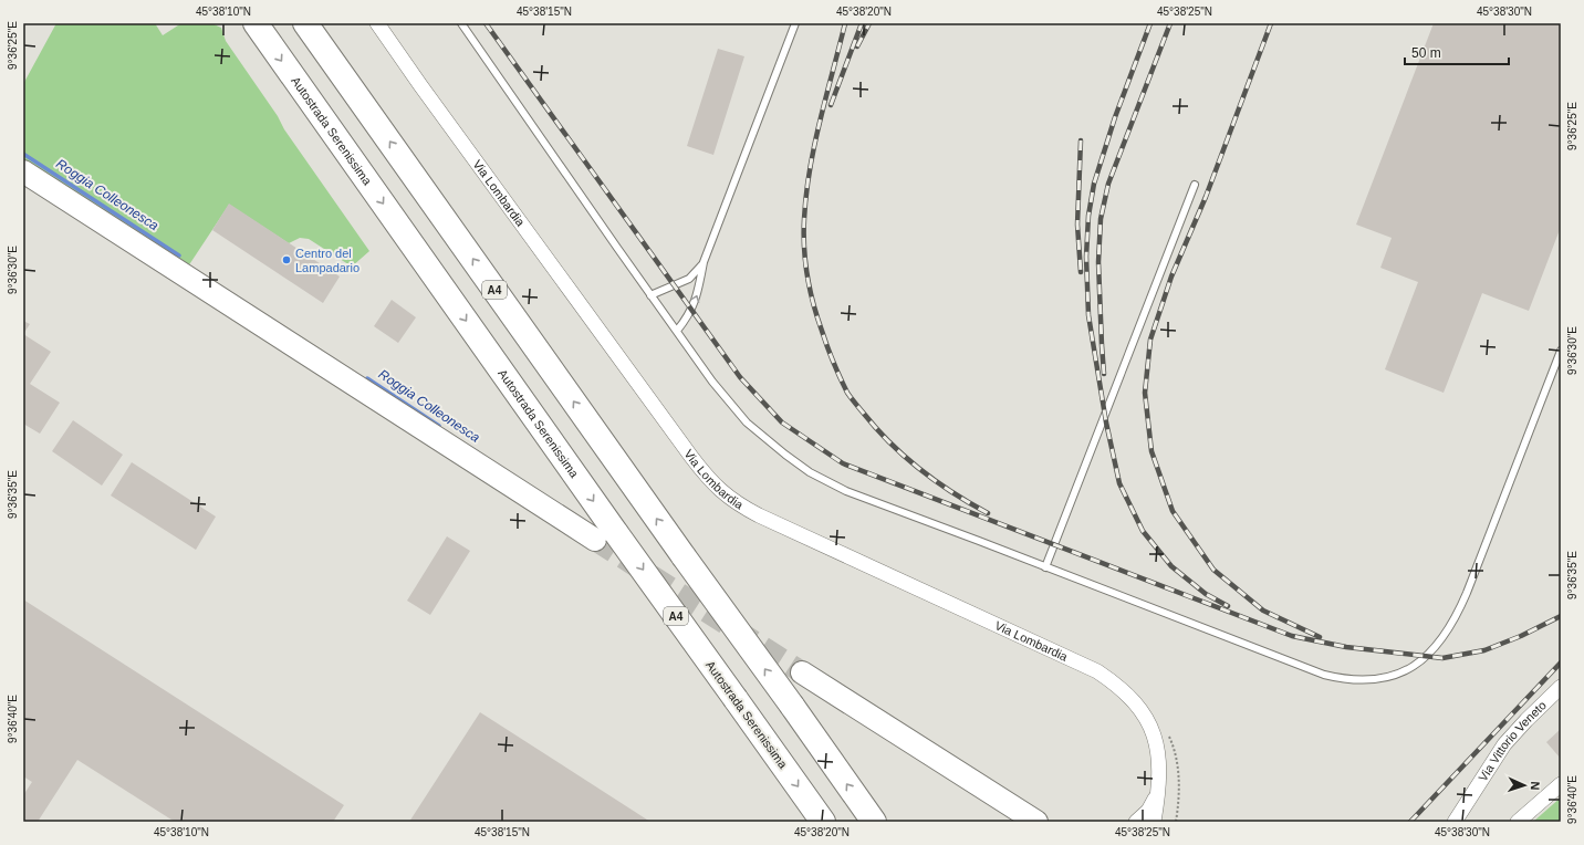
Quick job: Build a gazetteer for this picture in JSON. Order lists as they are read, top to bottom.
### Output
{
  "streets": {
    "highway": ["Autostrada Serenissima", "A4"],
    "street": ["Via Lombardia", "Via Vittorio Veneto"]
  },
  "water": ["Roggia Colleonesca"],
  "places": ["Centro del Lampadario"],
  "scale_bar": "50 m",
  "north": "right",
  "coordinates": [
    "45°38'10\"N",
    "45°38'15\"N",
    "45°38'20\"N",
    "45°38'25\"N",
    "45°38'30\"N",
    "9°36'25\"E",
    "9°36'30\"E",
    "9°36'35\"E",
    "9°36'40\"E"
  ]
}
